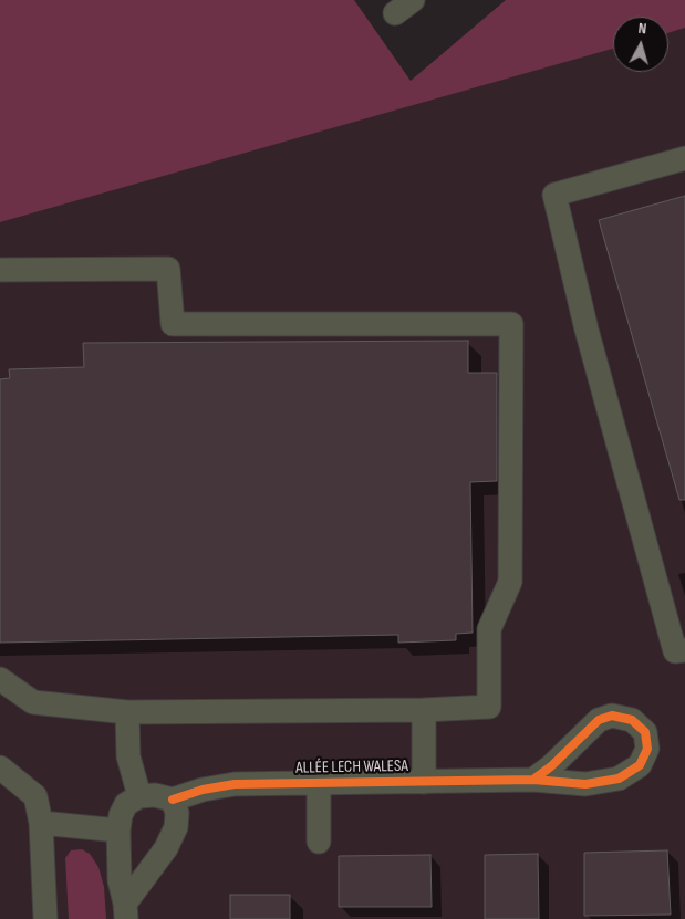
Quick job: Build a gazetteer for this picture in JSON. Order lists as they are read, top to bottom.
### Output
{
  "streets": {
    "street": ["ALLÉE LECH WALESA"]
  },
  "north": "top"
}
